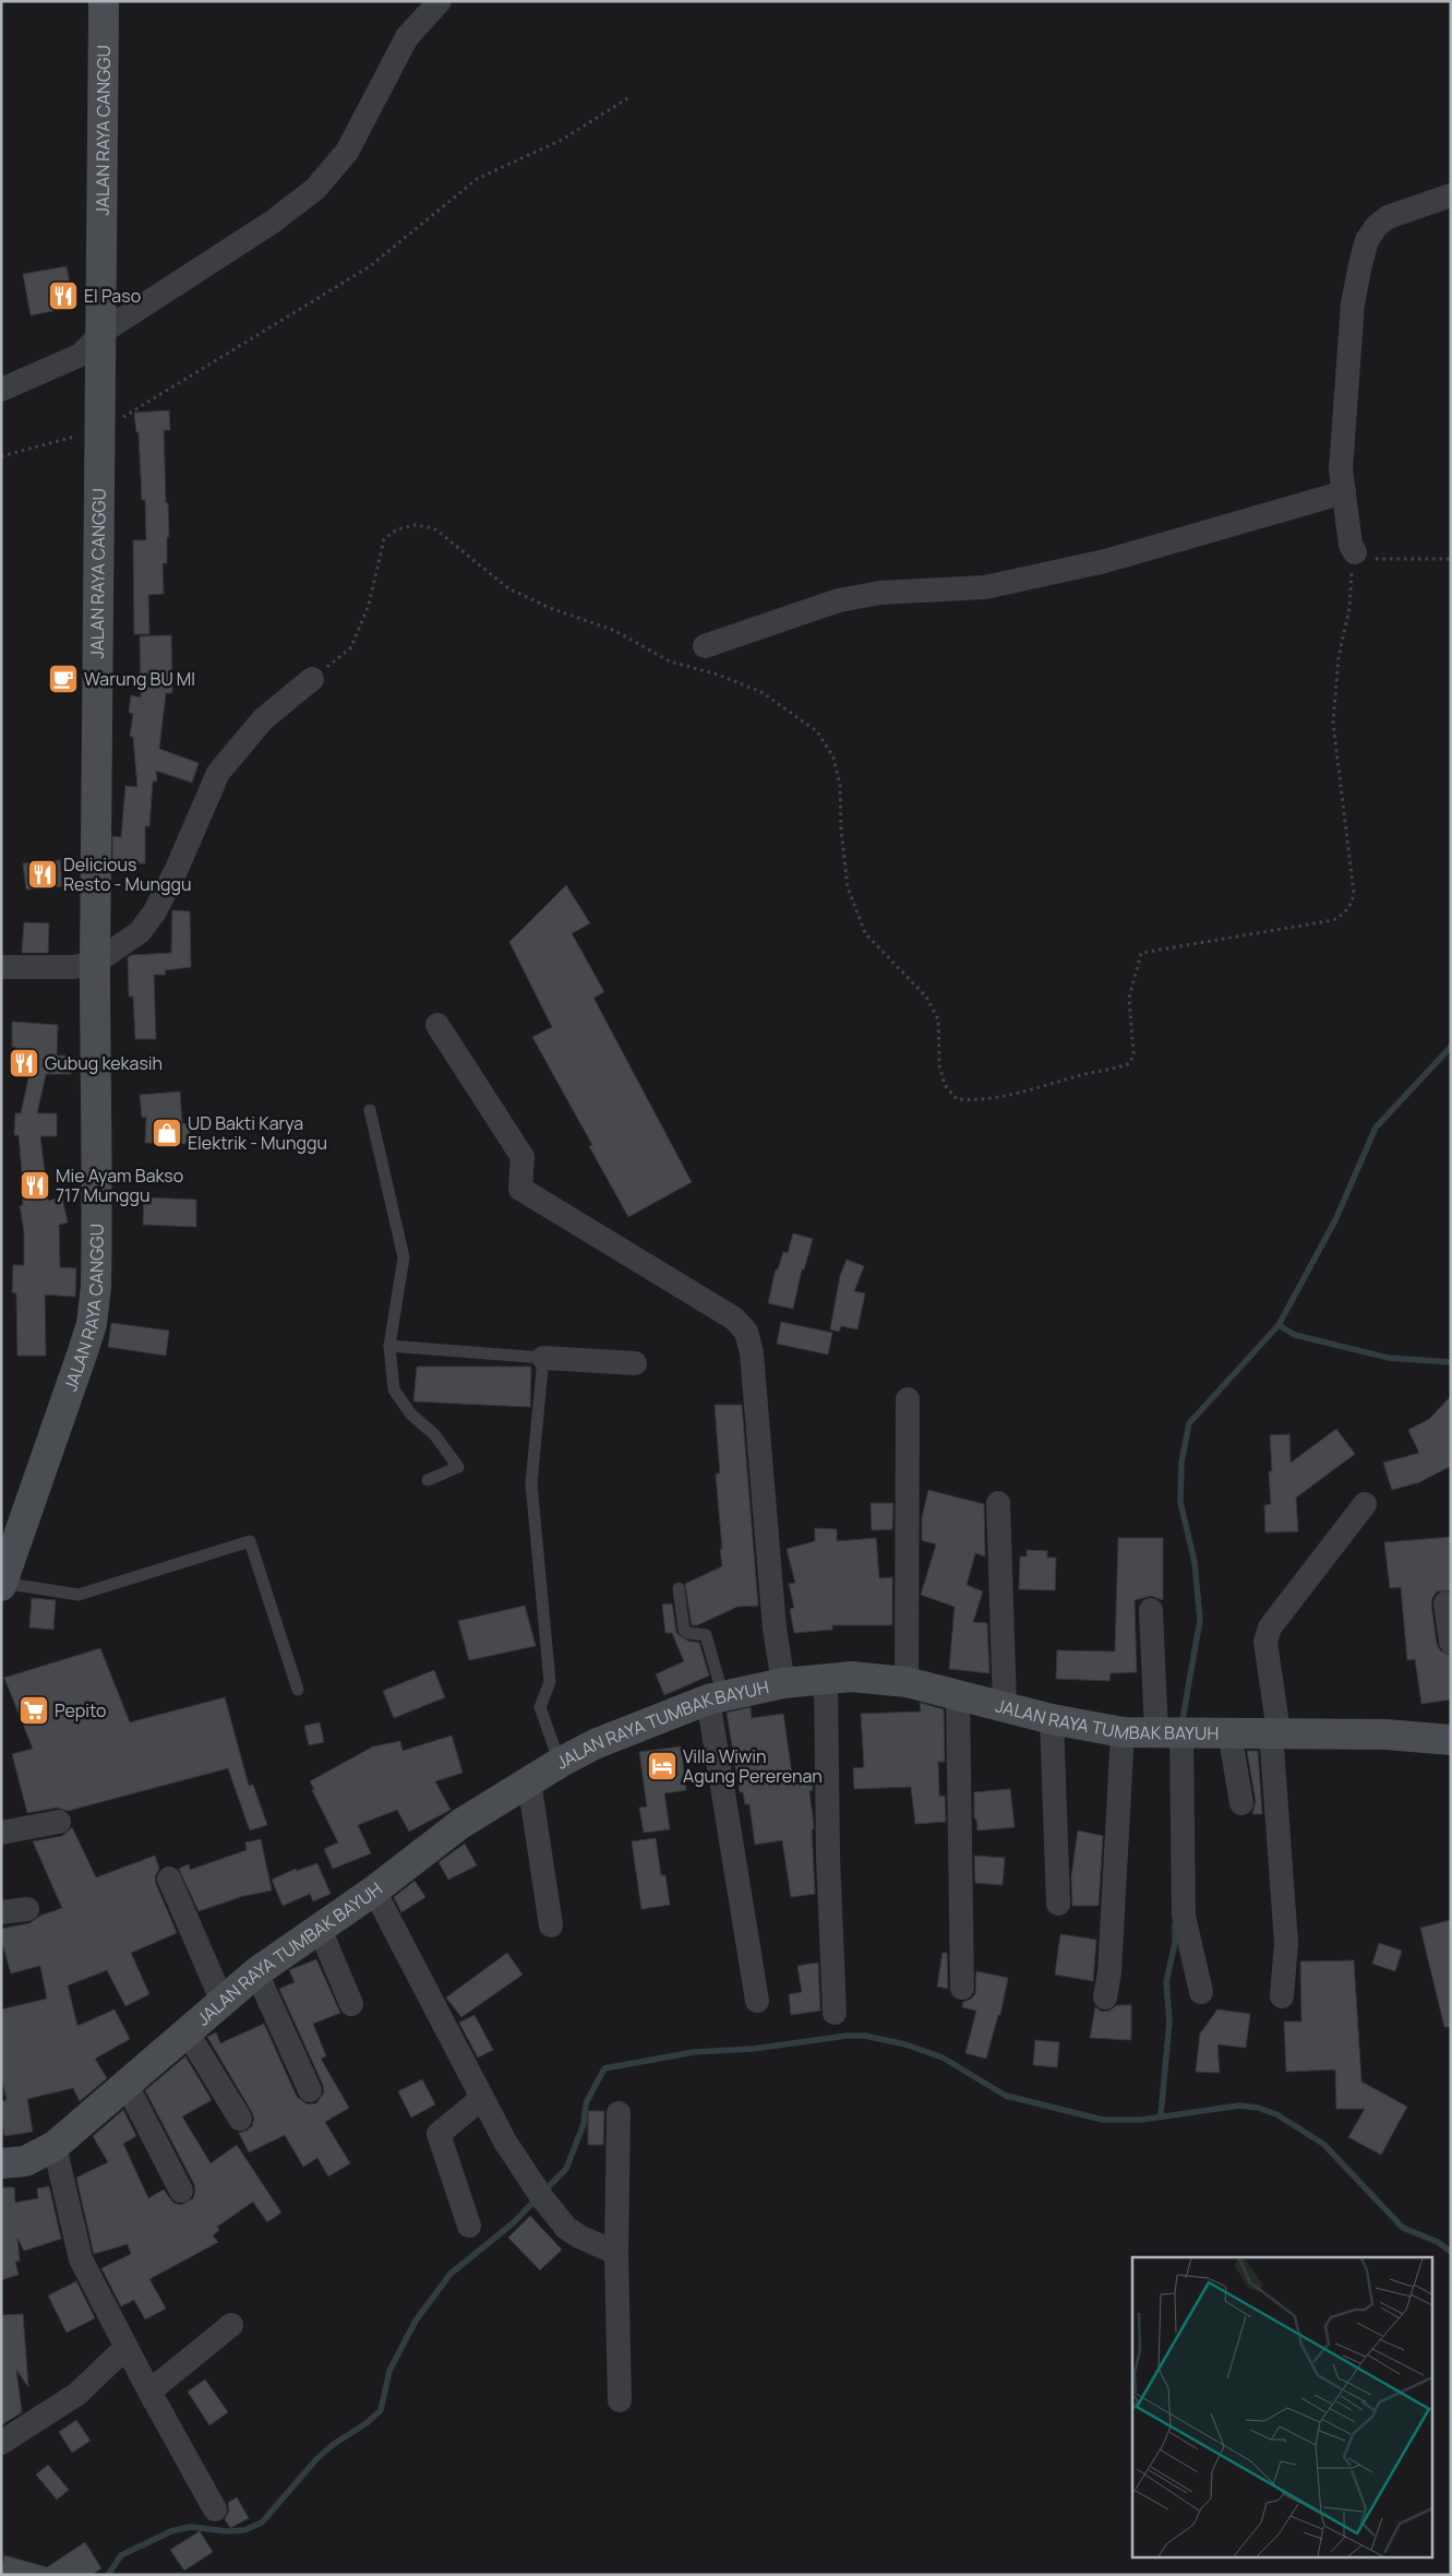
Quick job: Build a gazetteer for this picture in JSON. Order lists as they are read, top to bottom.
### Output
{
  "streets": {
    "street": ["JALAN RAYA CANGGU", "JALAN RAYA TUMBAK BAYUH"]
  },
  "places": {
    "restaurant": [
      "El Paso",
      "Delicious Resto - Munggu",
      "Gubug kekasih",
      "Mie Ayam Bakso 717 Munggu"
    ],
    "cafe": ["Warung BU MI"],
    "shop": ["UD Bakti Karya Elektrik - Munggu"],
    "supermarket": ["Pepito"],
    "hotel": ["Villa Wiwin Agung Pererenan"]
  }
}
